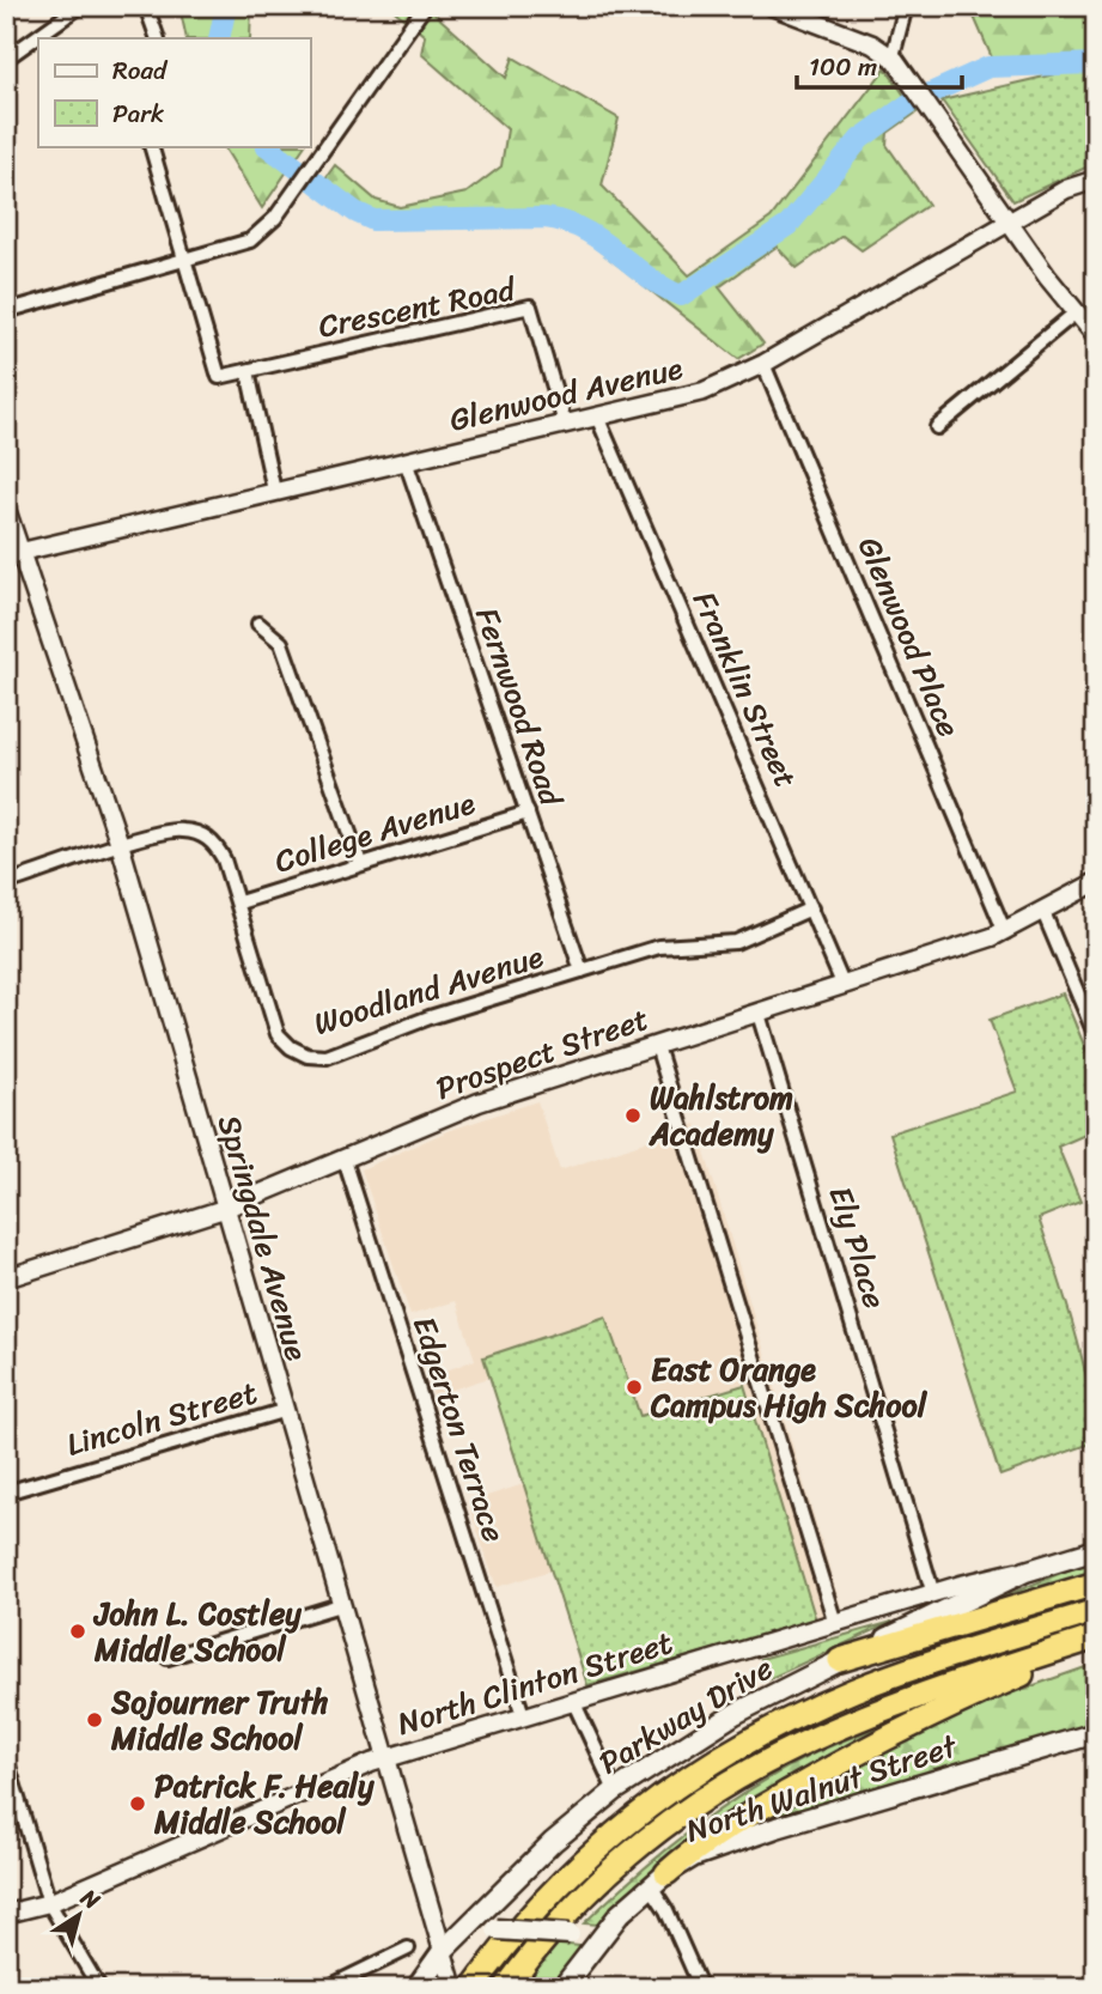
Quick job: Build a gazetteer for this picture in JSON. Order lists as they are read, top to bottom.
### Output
{
  "streets": {
    "main road": ["North Clinton Street", "Parkway Drive", "North Walnut Street"],
    "street": [
      "Crescent Road",
      "Glenwood Avenue",
      "Glenwood Place",
      "Franklin Street",
      "Fernwood Road",
      "College Avenue",
      "Woodland Avenue",
      "Prospect Street",
      "Springdale Avenue",
      "Ely Place",
      "Lincoln Street",
      "Edgerton Terrace"
    ]
  },
  "crossings": [
    ["Crescent Road", "Glenwood Avenue"],
    ["Glenwood Avenue", "Glenwood Place"],
    ["Glenwood Avenue", "Franklin Street"],
    ["Glenwood Avenue", "Fernwood Road"],
    ["Glenwood Avenue", "Springdale Avenue"],
    ["Glenwood Place", "Prospect Street"],
    ["Franklin Street", "Woodland Avenue"],
    ["Franklin Street", "Prospect Street"],
    ["Fernwood Road", "College Avenue"],
    ["Fernwood Road", "Woodland Avenue"],
    ["College Avenue", "Woodland Avenue"],
    ["Woodland Avenue", "Springdale Avenue"],
    ["Prospect Street", "Springdale Avenue"],
    ["Prospect Street", "Ely Place"],
    ["Prospect Street", "Edgerton Terrace"],
    ["Springdale Avenue", "Lincoln Street"],
    ["Springdale Avenue", "North Clinton Street"],
    ["Springdale Avenue", "Parkway Drive"],
    ["Ely Place", "North Clinton Street"],
    ["Edgerton Terrace", "North Clinton Street"],
    ["North Clinton Street", "Parkway Drive"]
  ],
  "places": [
    "Wahlstrom Academy",
    "East Orange Campus High School",
    "John L. Costley Middle School",
    "Sojourner Truth Middle School",
    "Patrick F. Healy Middle School"
  ],
  "legend": ["Road", "Park"],
  "scale_bar": "100 m",
  "north": "top right"
}
